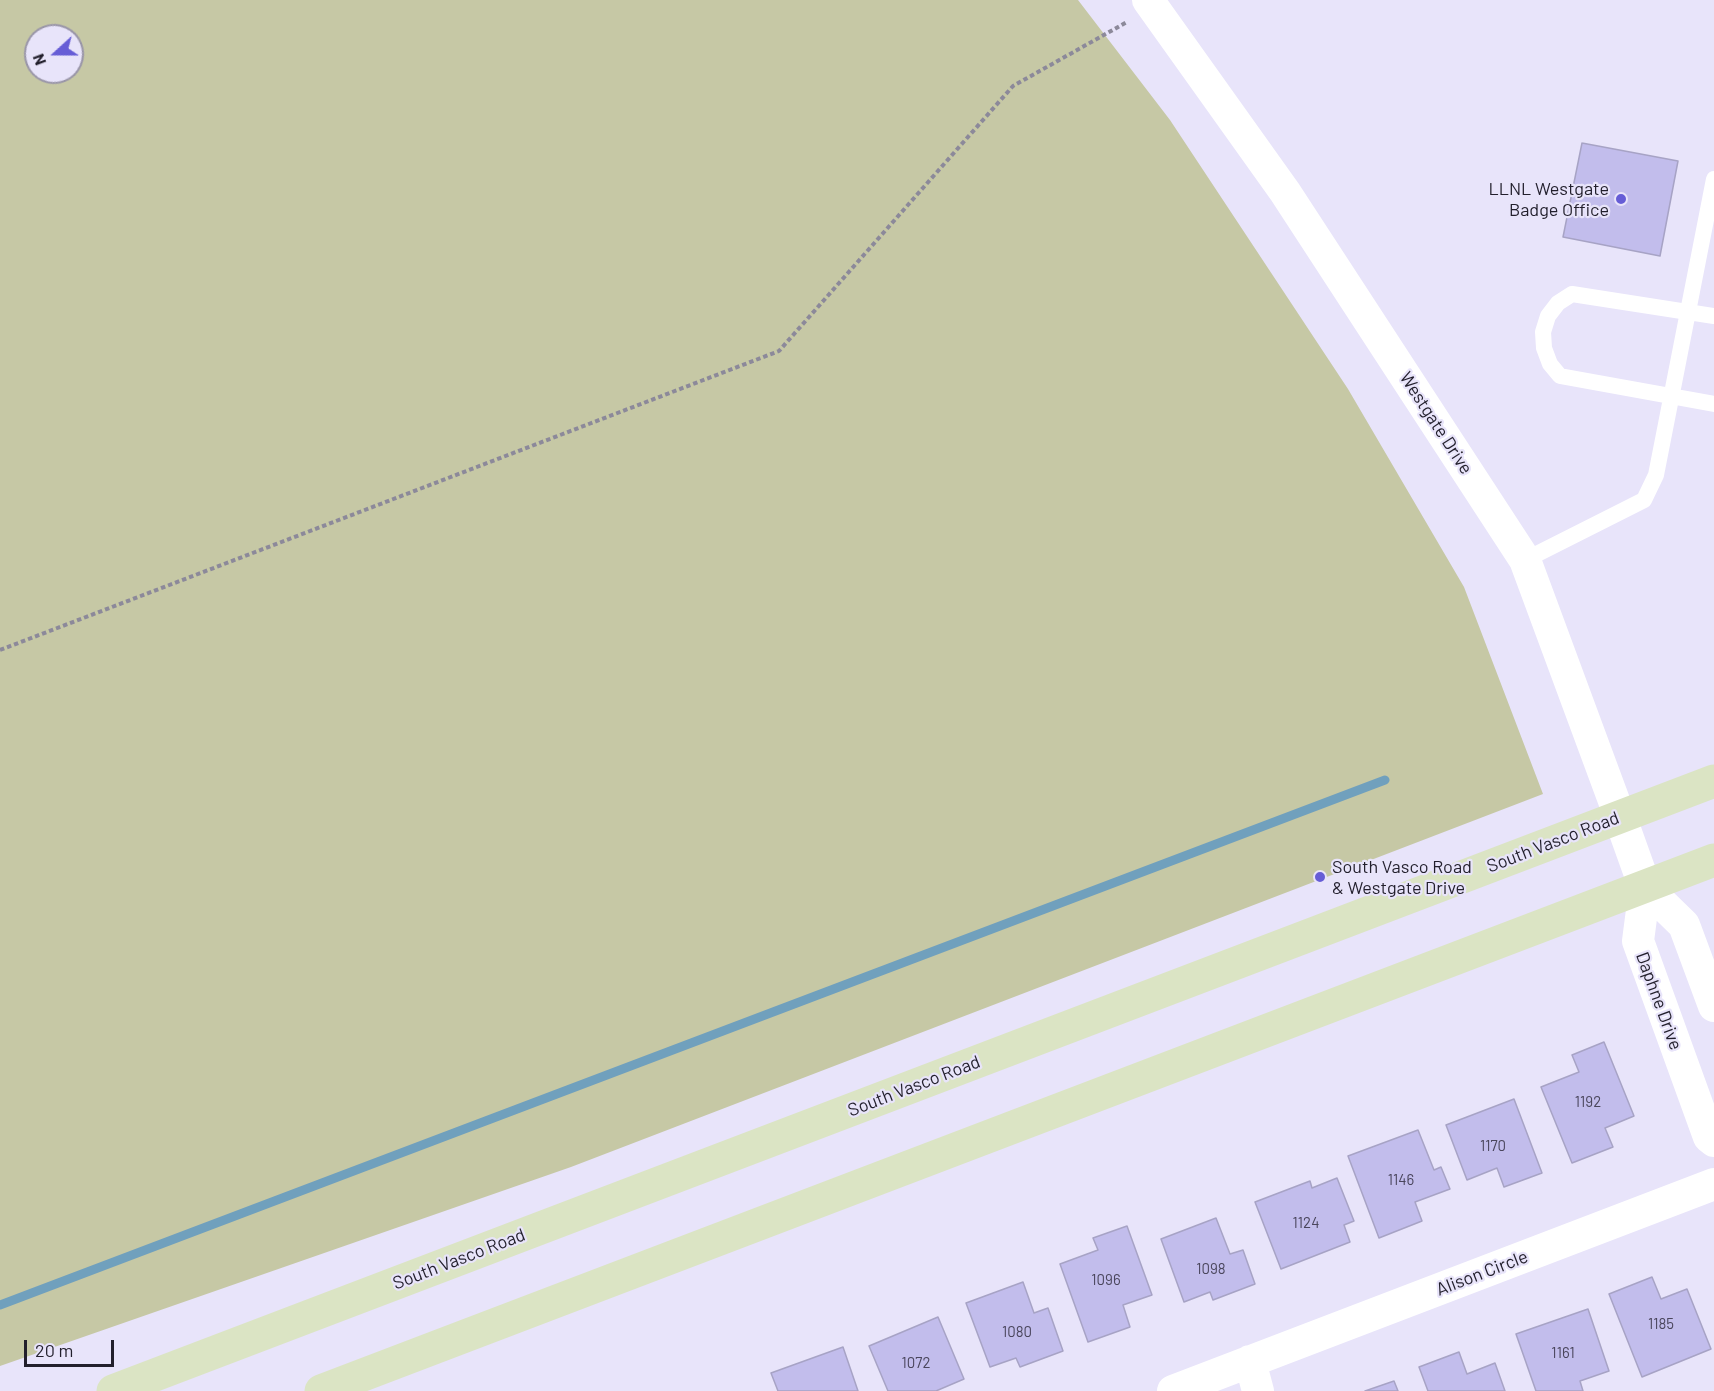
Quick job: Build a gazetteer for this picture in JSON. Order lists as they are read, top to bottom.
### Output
{
  "streets": {
    "main road": ["South Vasco Road"],
    "street": ["Westgate Drive", "Daphne Drive", "Alison Circle"]
  },
  "crossings": [
    ["Westgate Drive", "South Vasco Road"],
    ["Westgate Drive", "Daphne Drive"]
  ],
  "places": ["LLNL Westgate Badge Office", "South Vasco Road & Westgate Drive"],
  "house_numbers": [
    "1192",
    "1170",
    "1146",
    "1124",
    "1098",
    "1096",
    "1185",
    "1080",
    "1161",
    "1072"
  ],
  "scale_bar": "20 m",
  "north": "left"
}
